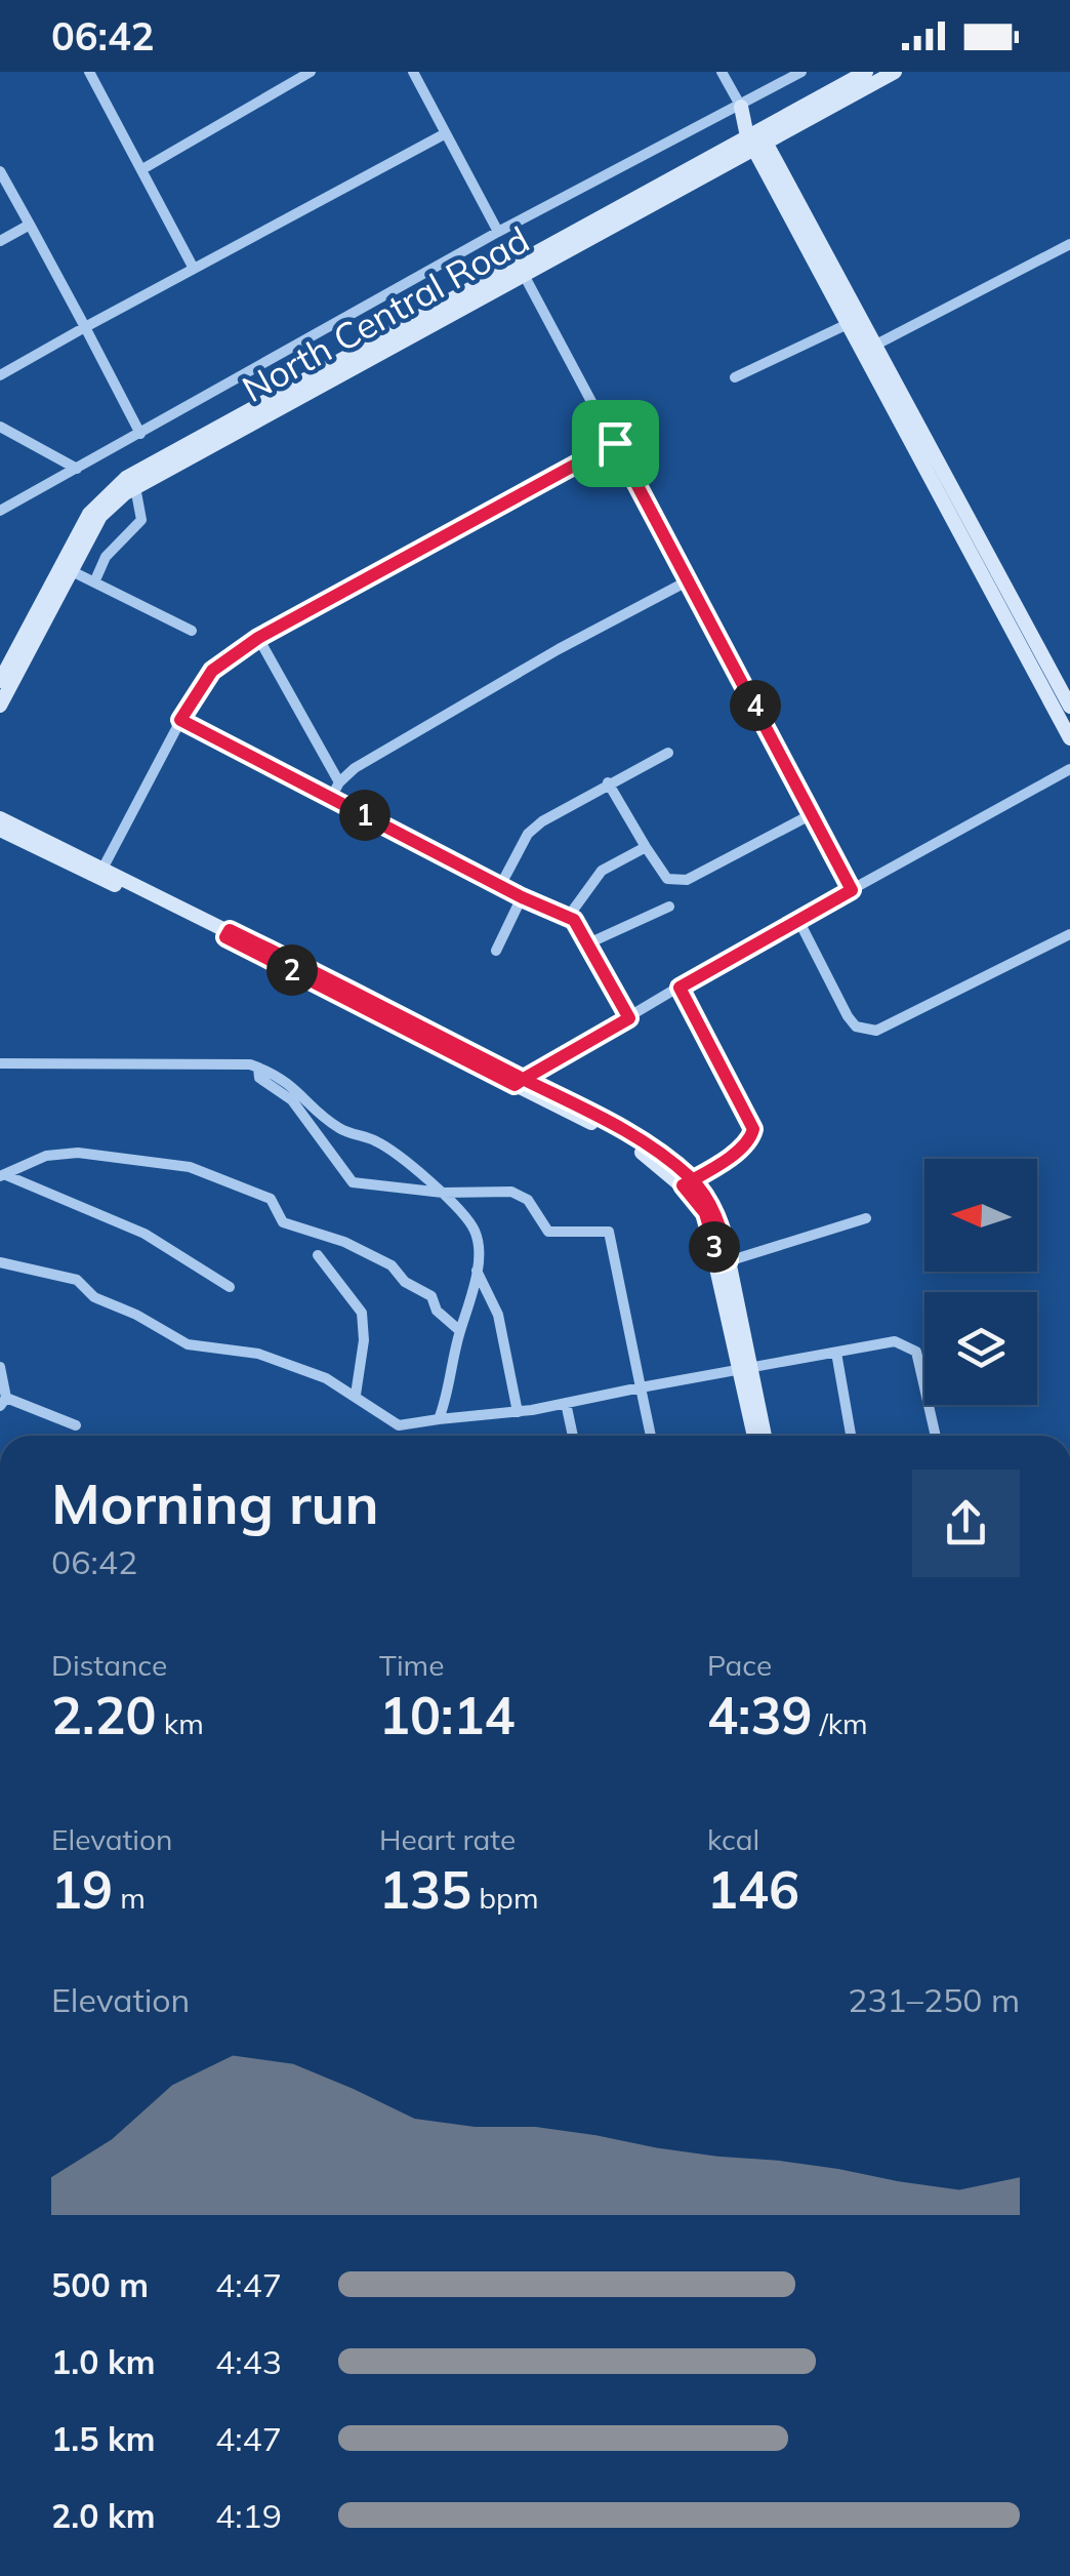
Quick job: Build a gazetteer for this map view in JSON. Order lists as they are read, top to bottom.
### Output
{
  "streets": {
    "main road": ["North Central Road"]
  },
  "north": "left",
  "page": {
    "status": "06:42",
    "pins": [
      "4",
      "1",
      "2",
      "3"
    ],
    "heading": ["Morning run", "06:42"],
    "stats": [
      ["Distance", "2.20 km"],
      ["Time", "10:14"],
      ["Pace", "4:39 /km"],
      ["Elevation", "19 m"],
      ["Heart rate", "135 bpm"],
      ["kcal", "146"]
    ],
    "chart": ["Elevation", "231–250 m"],
    "list": [
      {
        "name": "500 m",
        "note": "4:47"
      },
      {
        "name": "1.0 km",
        "note": "4:43"
      },
      {
        "name": "1.5 km",
        "note": "4:47"
      },
      {
        "name": "2.0 km",
        "note": "4:19"
      }
    ]
  }
}
